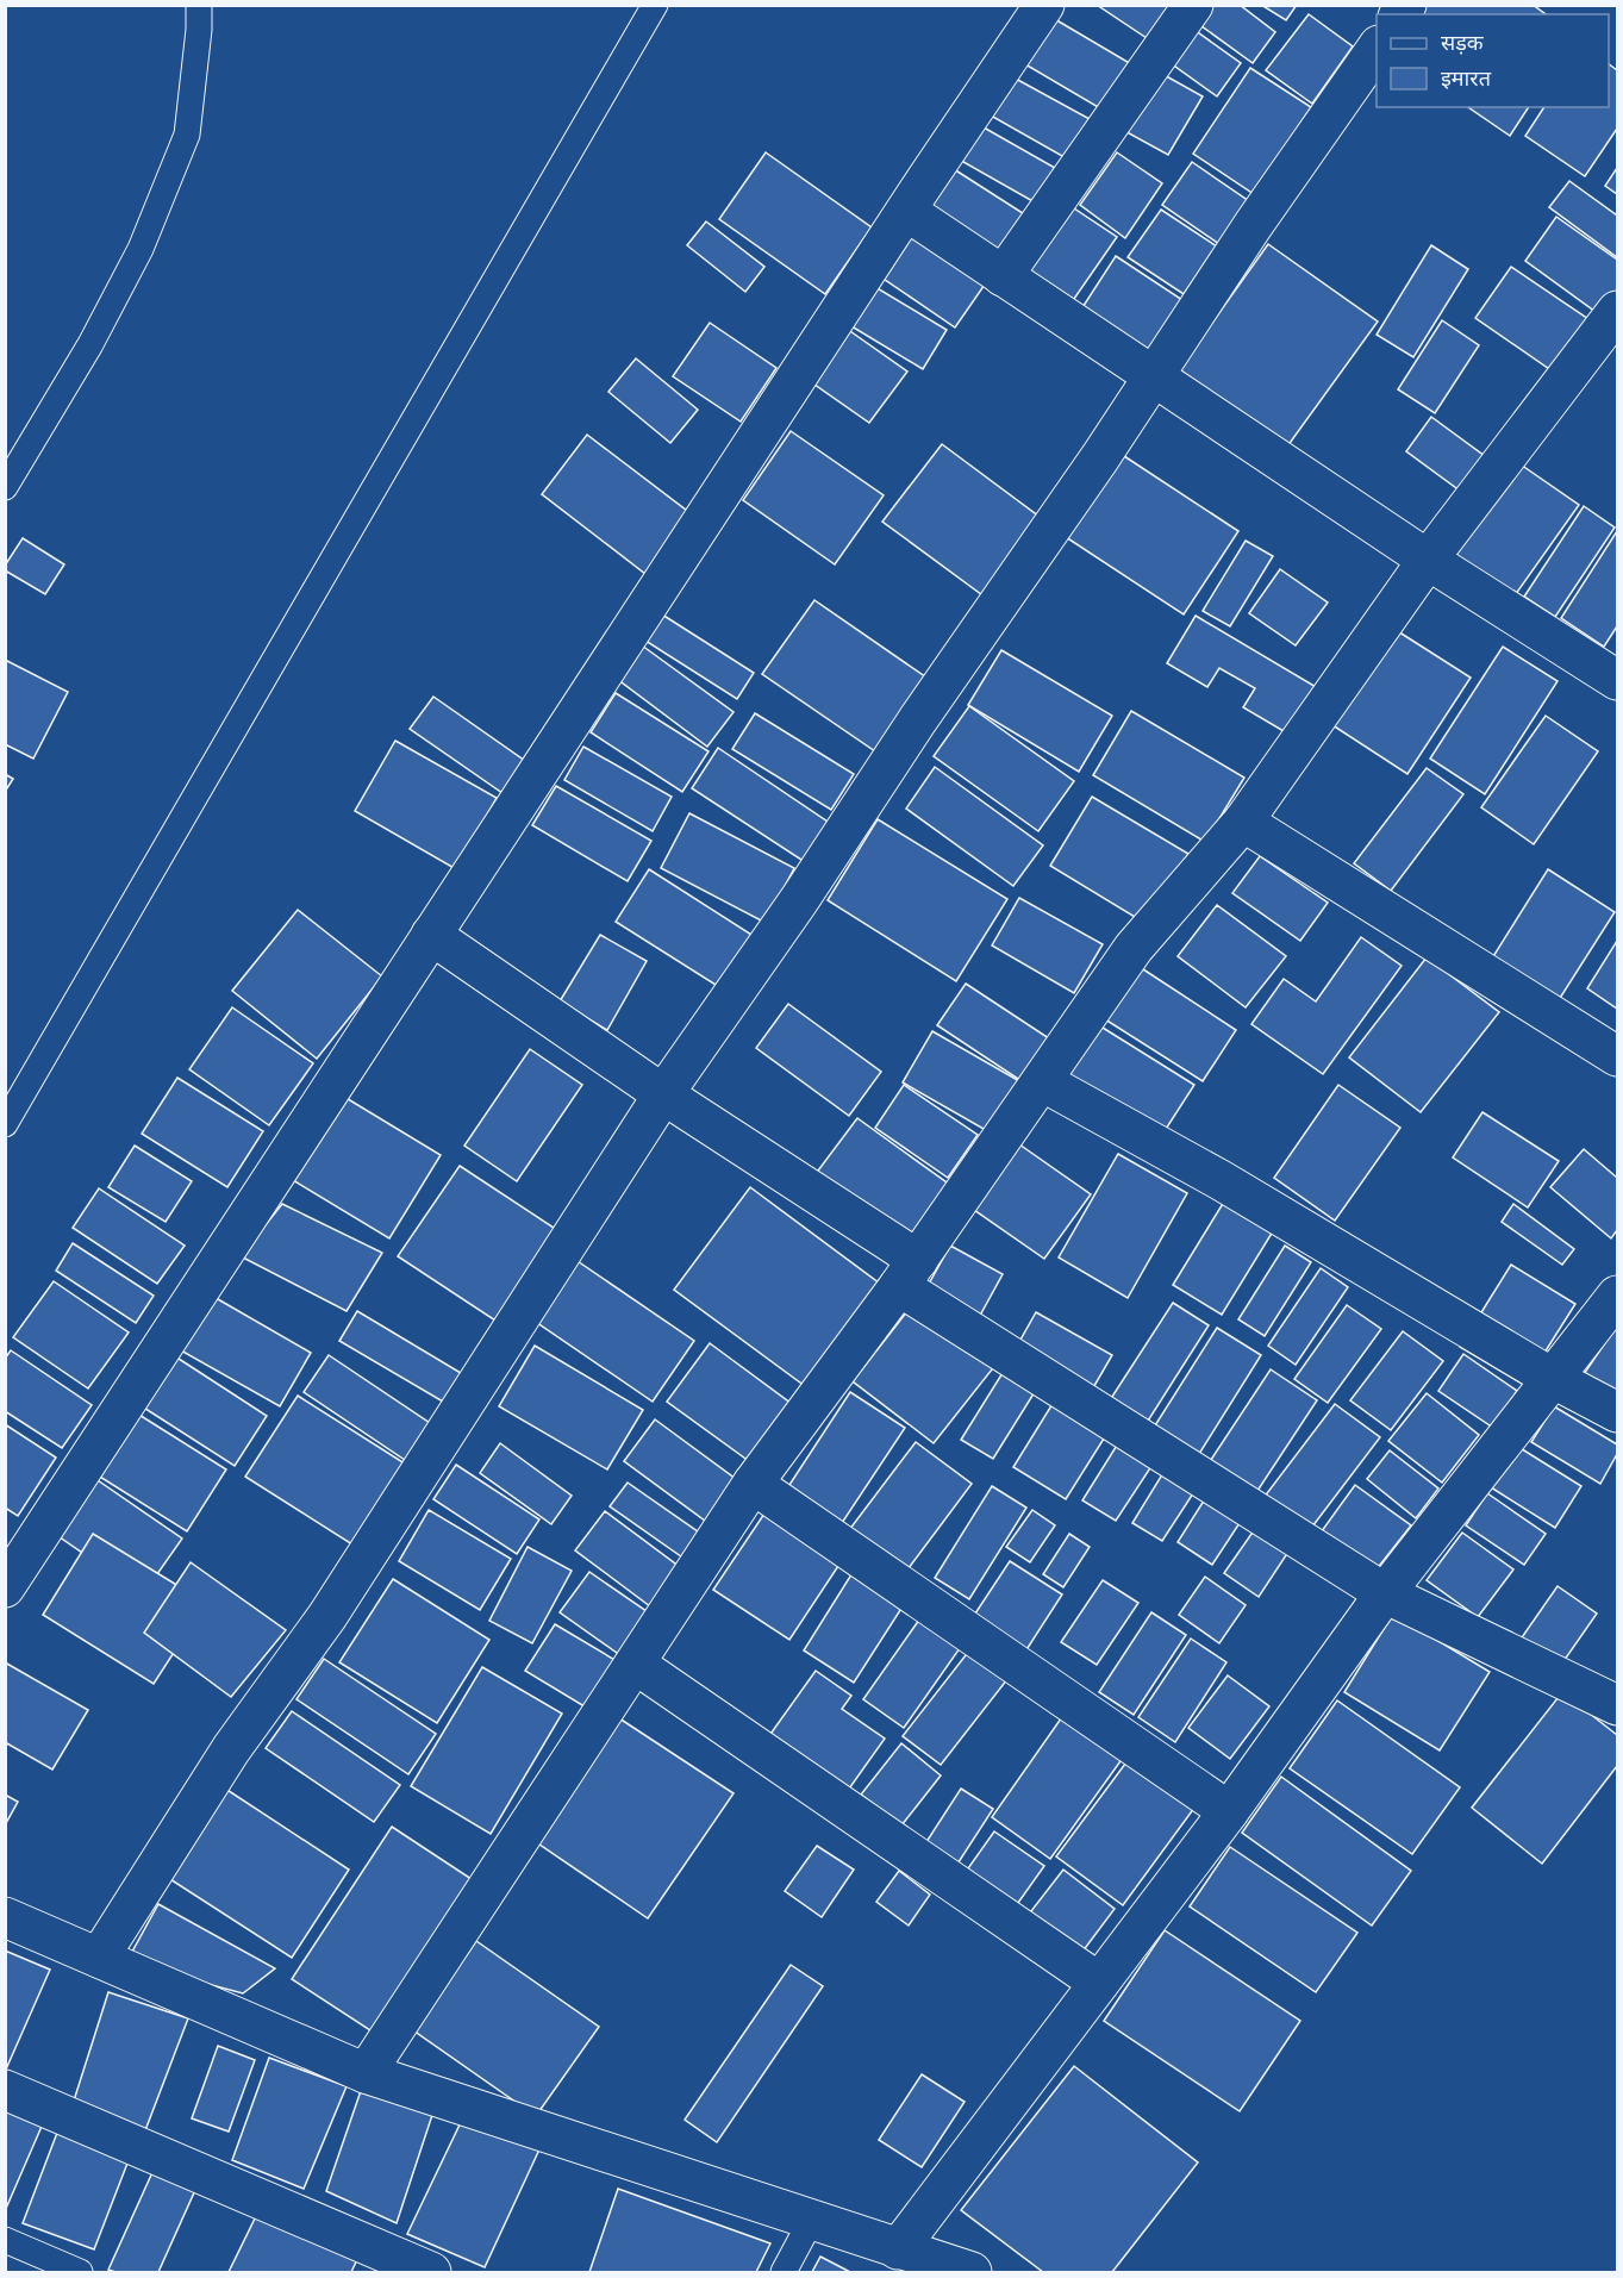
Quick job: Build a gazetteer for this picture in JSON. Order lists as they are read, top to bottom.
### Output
{
  "legend": ["सड़क", "इमारत"]
}
